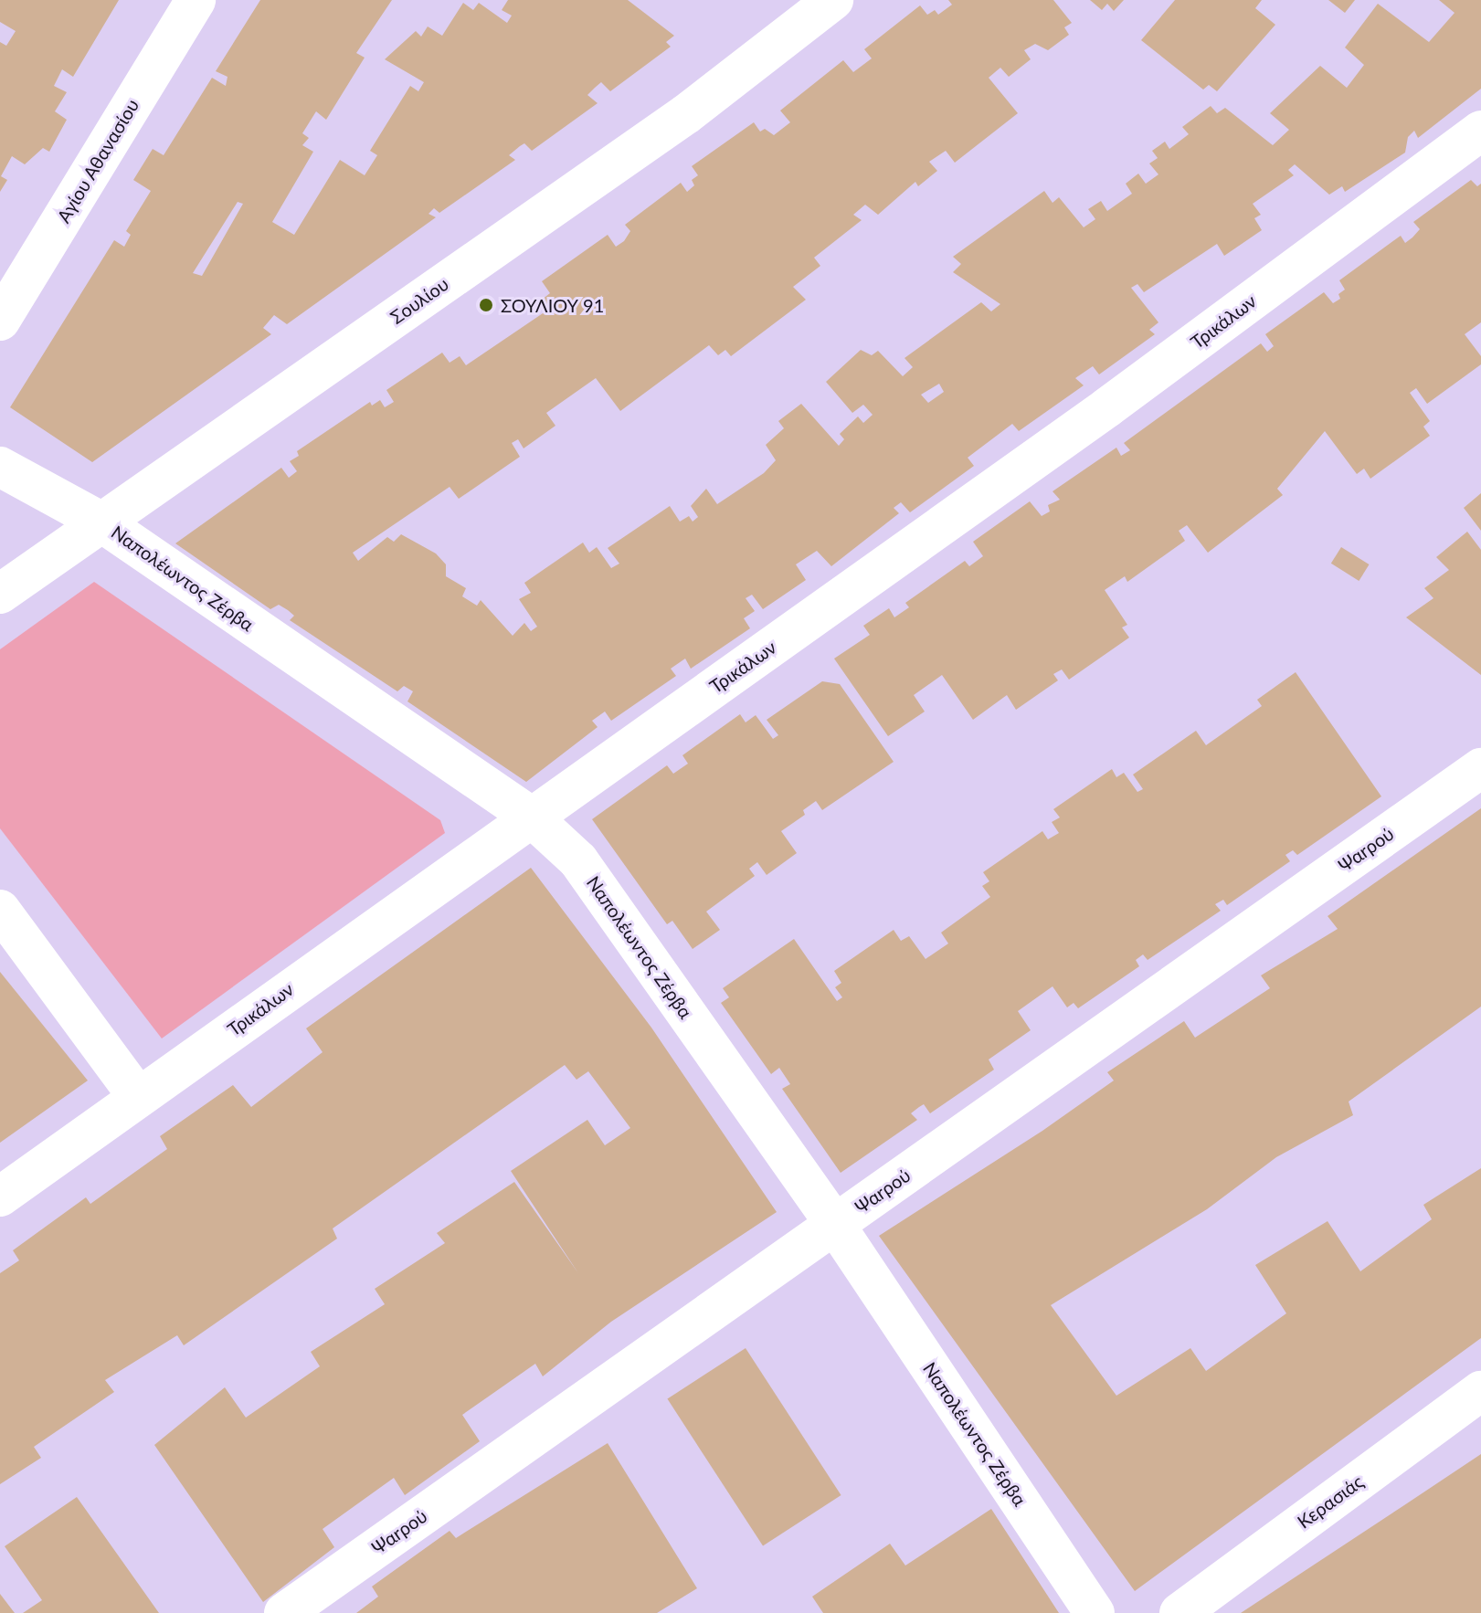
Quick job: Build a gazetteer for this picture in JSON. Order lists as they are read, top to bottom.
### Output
{
  "streets": {
    "street": [
      "Αγίου Αθανασίου",
      "Σουλίου",
      "Τρικάλων",
      "Ναπολέωντος Ζέρβα",
      "Ψαrρού",
      "Κερασιάς"
    ]
  },
  "crossings": [
    ["Σουλίου", "Ναπολέωντος Ζέρβα"],
    ["Τρικάλων", "Ναπολέωντος Ζέρβα"],
    ["Ναπολέωντος Ζέρβα", "Ψαrρού"]
  ],
  "places": ["ΣΟΥΛΙΟΥ 91"]
}
